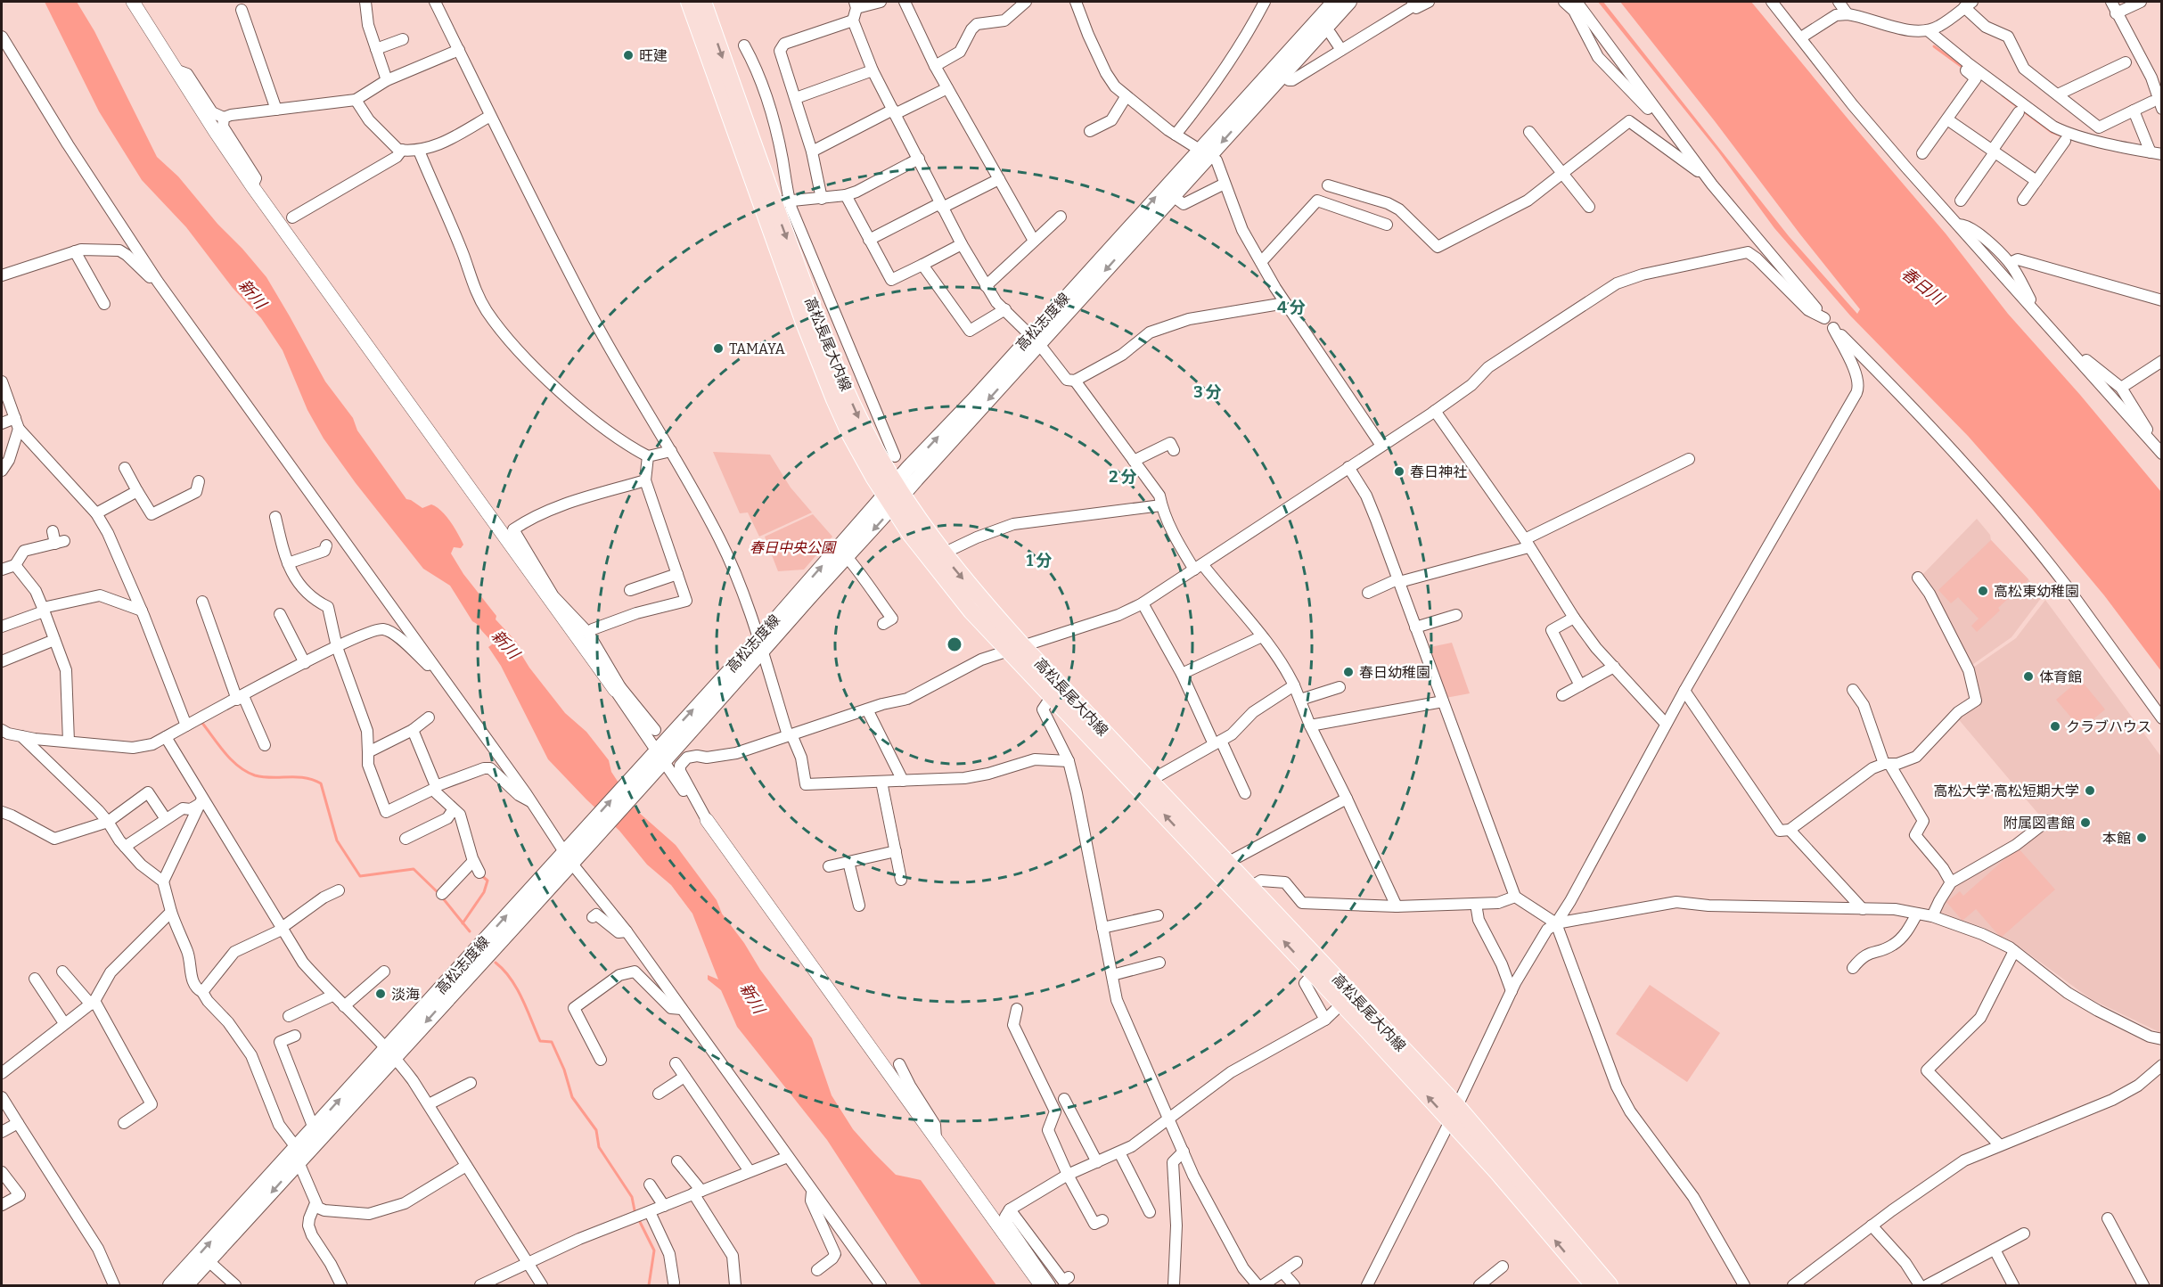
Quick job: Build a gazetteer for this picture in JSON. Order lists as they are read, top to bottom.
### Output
{
  "streets": {
    "main road": ["高松志度線", "高松長尾大内線"]
  },
  "crossings": [
    ["高松志度線", "高松長尾大内線"]
  ],
  "water": ["春日川", "新川"],
  "parks": ["春日中央公園"],
  "places": [
    "旺建",
    "TAMAYA",
    "春日神社",
    "高松東幼稚園",
    "春日幼稚園",
    "体育館",
    "クラブハウス",
    "高松大学·高松短期大学",
    "附属図書館",
    "本館",
    "淡海"
  ],
  "rings": [
    "4 分",
    "3 分",
    "2 分",
    "1 分"
  ]
}
